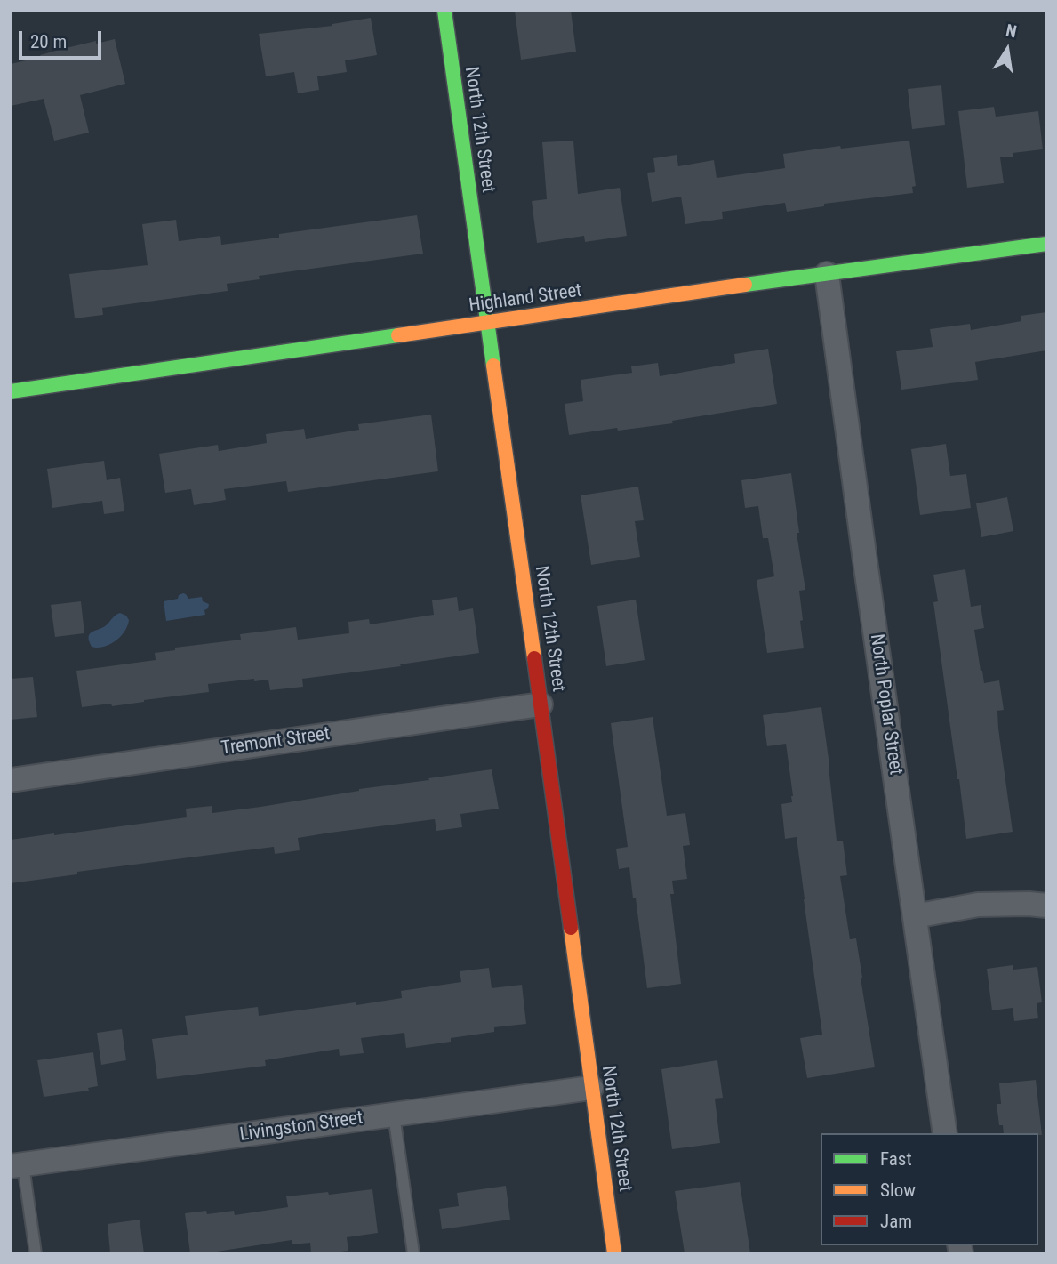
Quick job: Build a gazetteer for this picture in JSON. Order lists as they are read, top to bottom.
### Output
{
  "streets": {
    "street": [
      "North 12th Street",
      "Highland Street",
      "North Poplar Street",
      "Tremont Street",
      "Livingston Street"
    ]
  },
  "crossings": [
    ["North 12th Street", "Highland Street"],
    ["North 12th Street", "Tremont Street"],
    ["North 12th Street", "Livingston Street"],
    ["Highland Street", "North Poplar Street"]
  ],
  "legend": ["Fast", "Slow", "Jam"],
  "scale_bar": "20 m",
  "north": "top"
}
